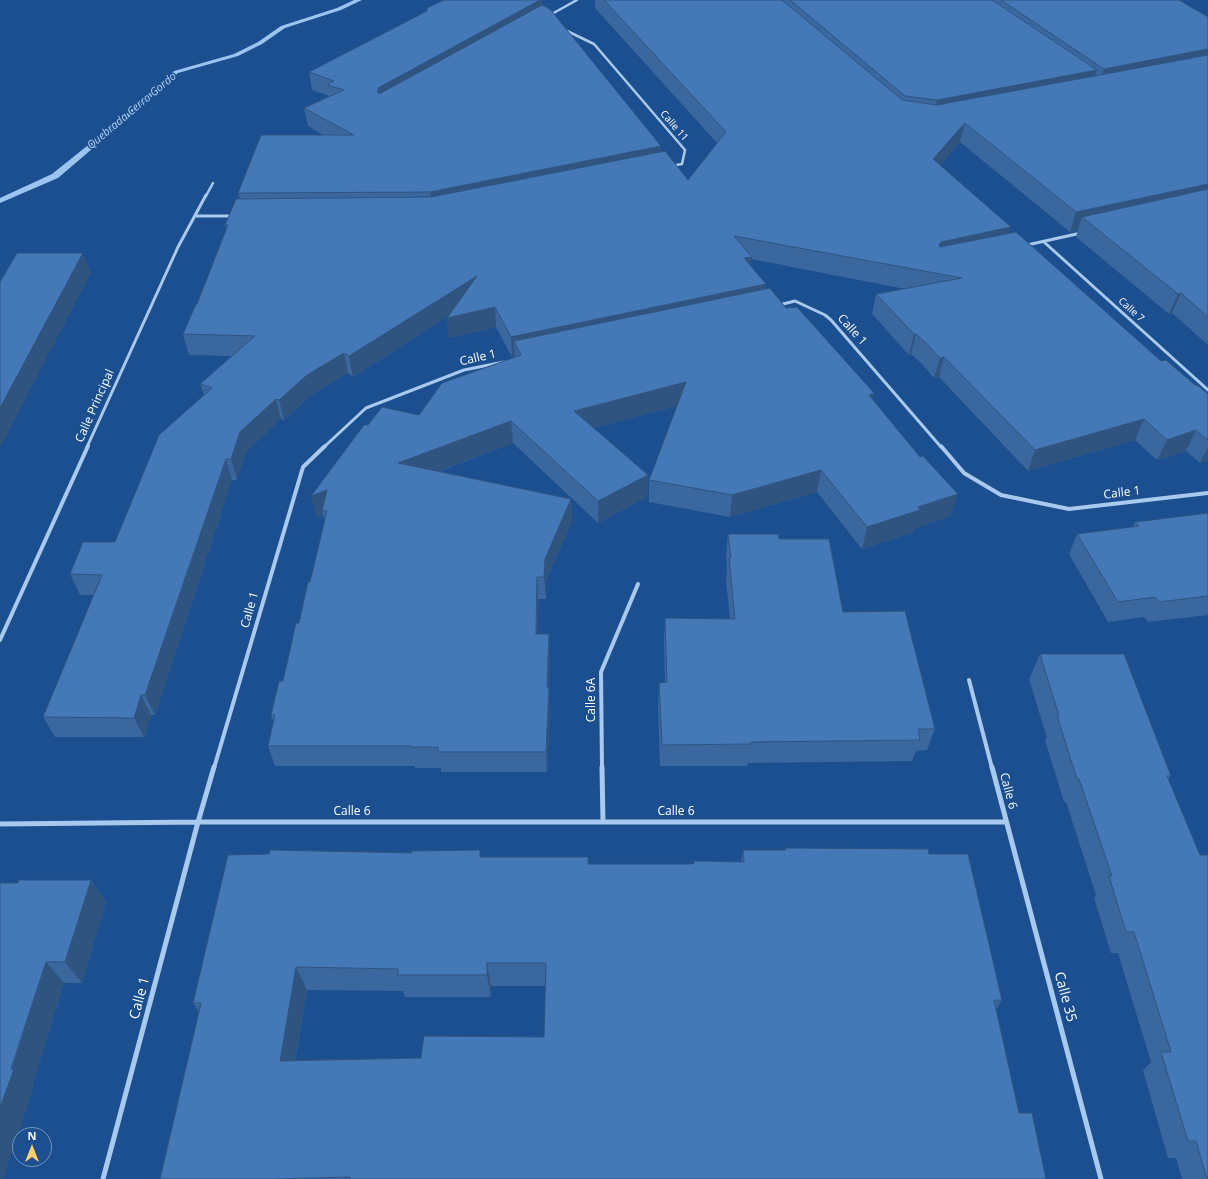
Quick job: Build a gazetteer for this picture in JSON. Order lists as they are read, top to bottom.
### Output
{
  "streets": {
    "street": [
      "Calle 11",
      "Calle 7",
      "Calle 1",
      "Calle Principal",
      "Calle 6A",
      "Calle 6",
      "Calle 35"
    ]
  },
  "crossings": [
    ["Calle 1", "Calle 6"],
    ["Calle 6A", "Calle 6"],
    ["Calle 6", "Calle 35"]
  ],
  "water": ["Quebrada Cerro Gordo"],
  "north": "top"
}
